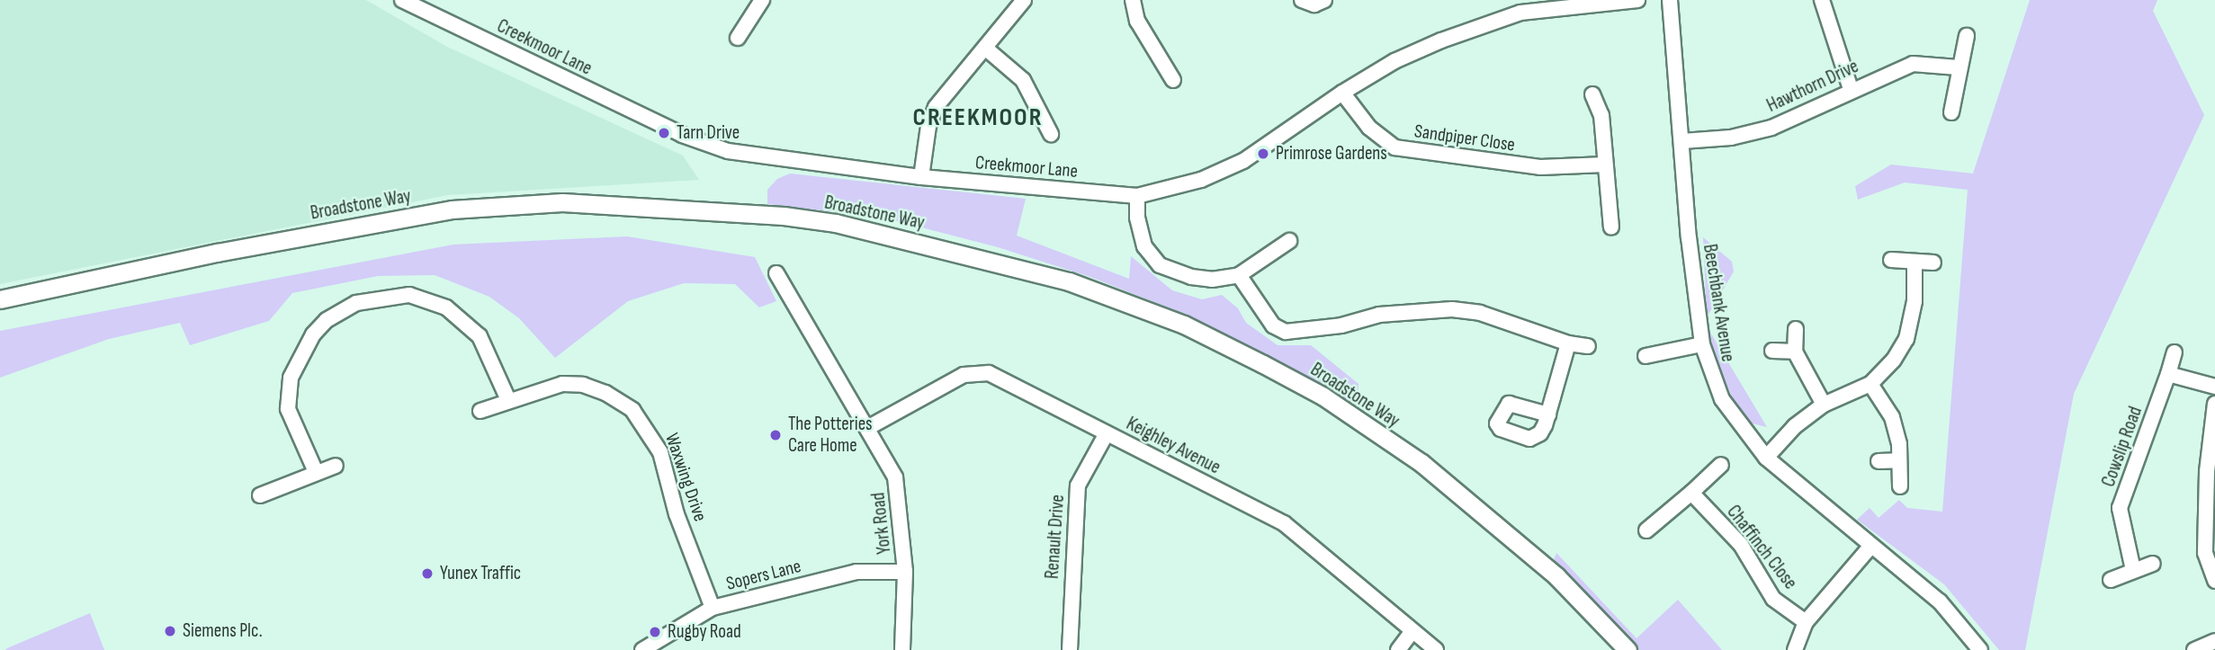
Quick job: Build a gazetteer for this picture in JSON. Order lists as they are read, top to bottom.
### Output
{
  "streets": {
    "street": [
      "Creekmoor Lane",
      "Hawthorn Drive",
      "Sandpiper Close",
      "Broadstone Way",
      "Beechbank Avenue",
      "Keighley Avenue",
      "Cowslip Road",
      "Waxwing Drive",
      "York Road",
      "Renault Drive",
      "Chaffinch Close",
      "Sopers Lane"
    ]
  },
  "crossings": [
    ["Creekmoor Lane", "Sandpiper Close"],
    ["Hawthorn Drive", "Beechbank Avenue"],
    ["Keighley Avenue", "York Road"],
    ["Keighley Avenue", "Renault Drive"],
    ["Waxwing Drive", "Sopers Lane"],
    ["York Road", "Sopers Lane"]
  ],
  "districts": ["CREEKMOOR"],
  "places": [
    "Tarn Drive",
    "Primrose Gardens",
    "The Potteries Care Home",
    "Yunex Traffic",
    "Siemens Plc.",
    "Rugby Road"
  ]
}
